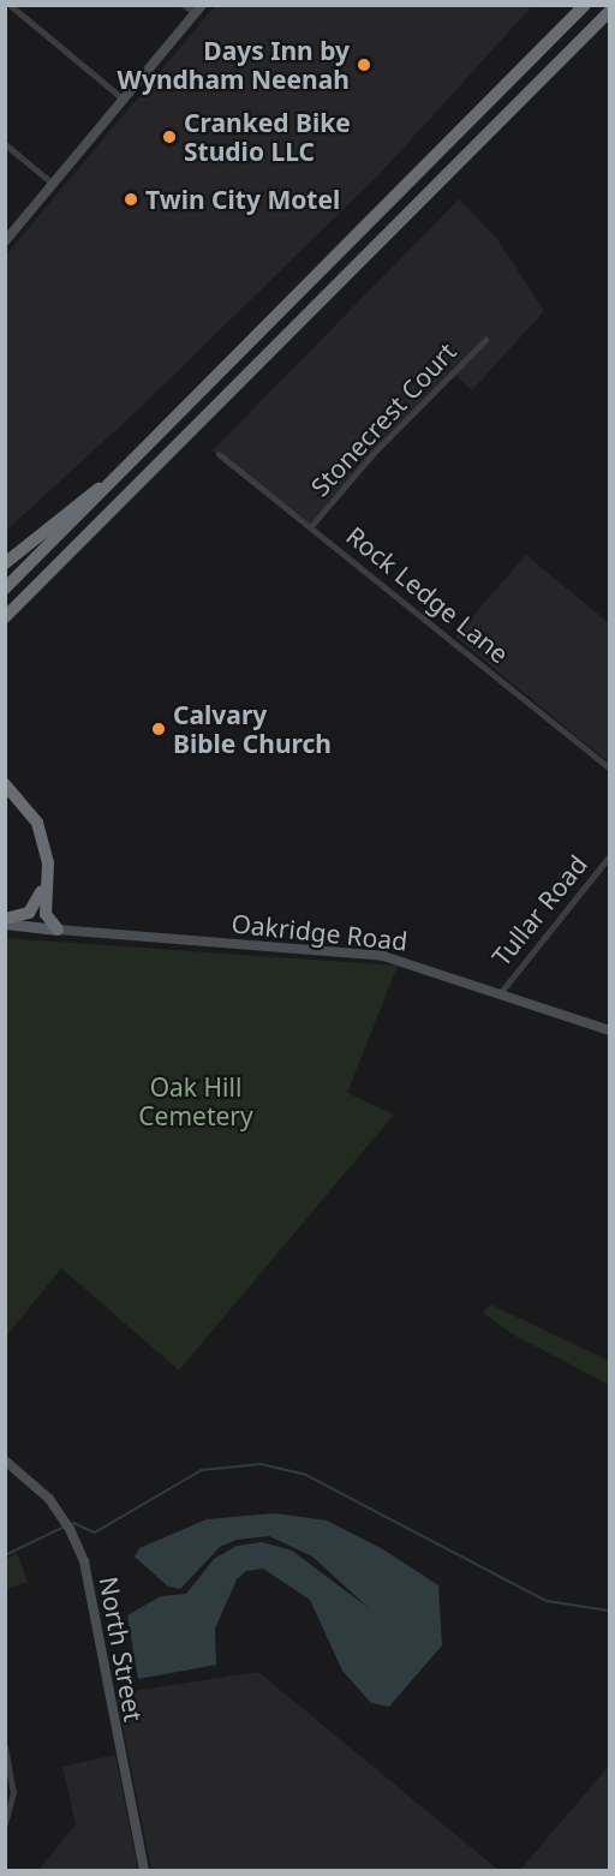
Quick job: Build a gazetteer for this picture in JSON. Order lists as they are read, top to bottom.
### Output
{
  "streets": {
    "street": [
      "Stonecrest Court",
      "Rock Ledge Lane",
      "Tullar Road",
      "Oakridge Road",
      "North Street"
    ]
  },
  "crossings": [
    ["Stonecrest Court", "Rock Ledge Lane"],
    ["Tullar Road", "Oakridge Road"]
  ],
  "parks": ["Oak Hill Cemetery"],
  "places": [
    "Days Inn by Wyndham Neenah",
    "Cranked Bike Studio LLC",
    "Twin City Motel",
    "Calvary Bible Church"
  ]
}
